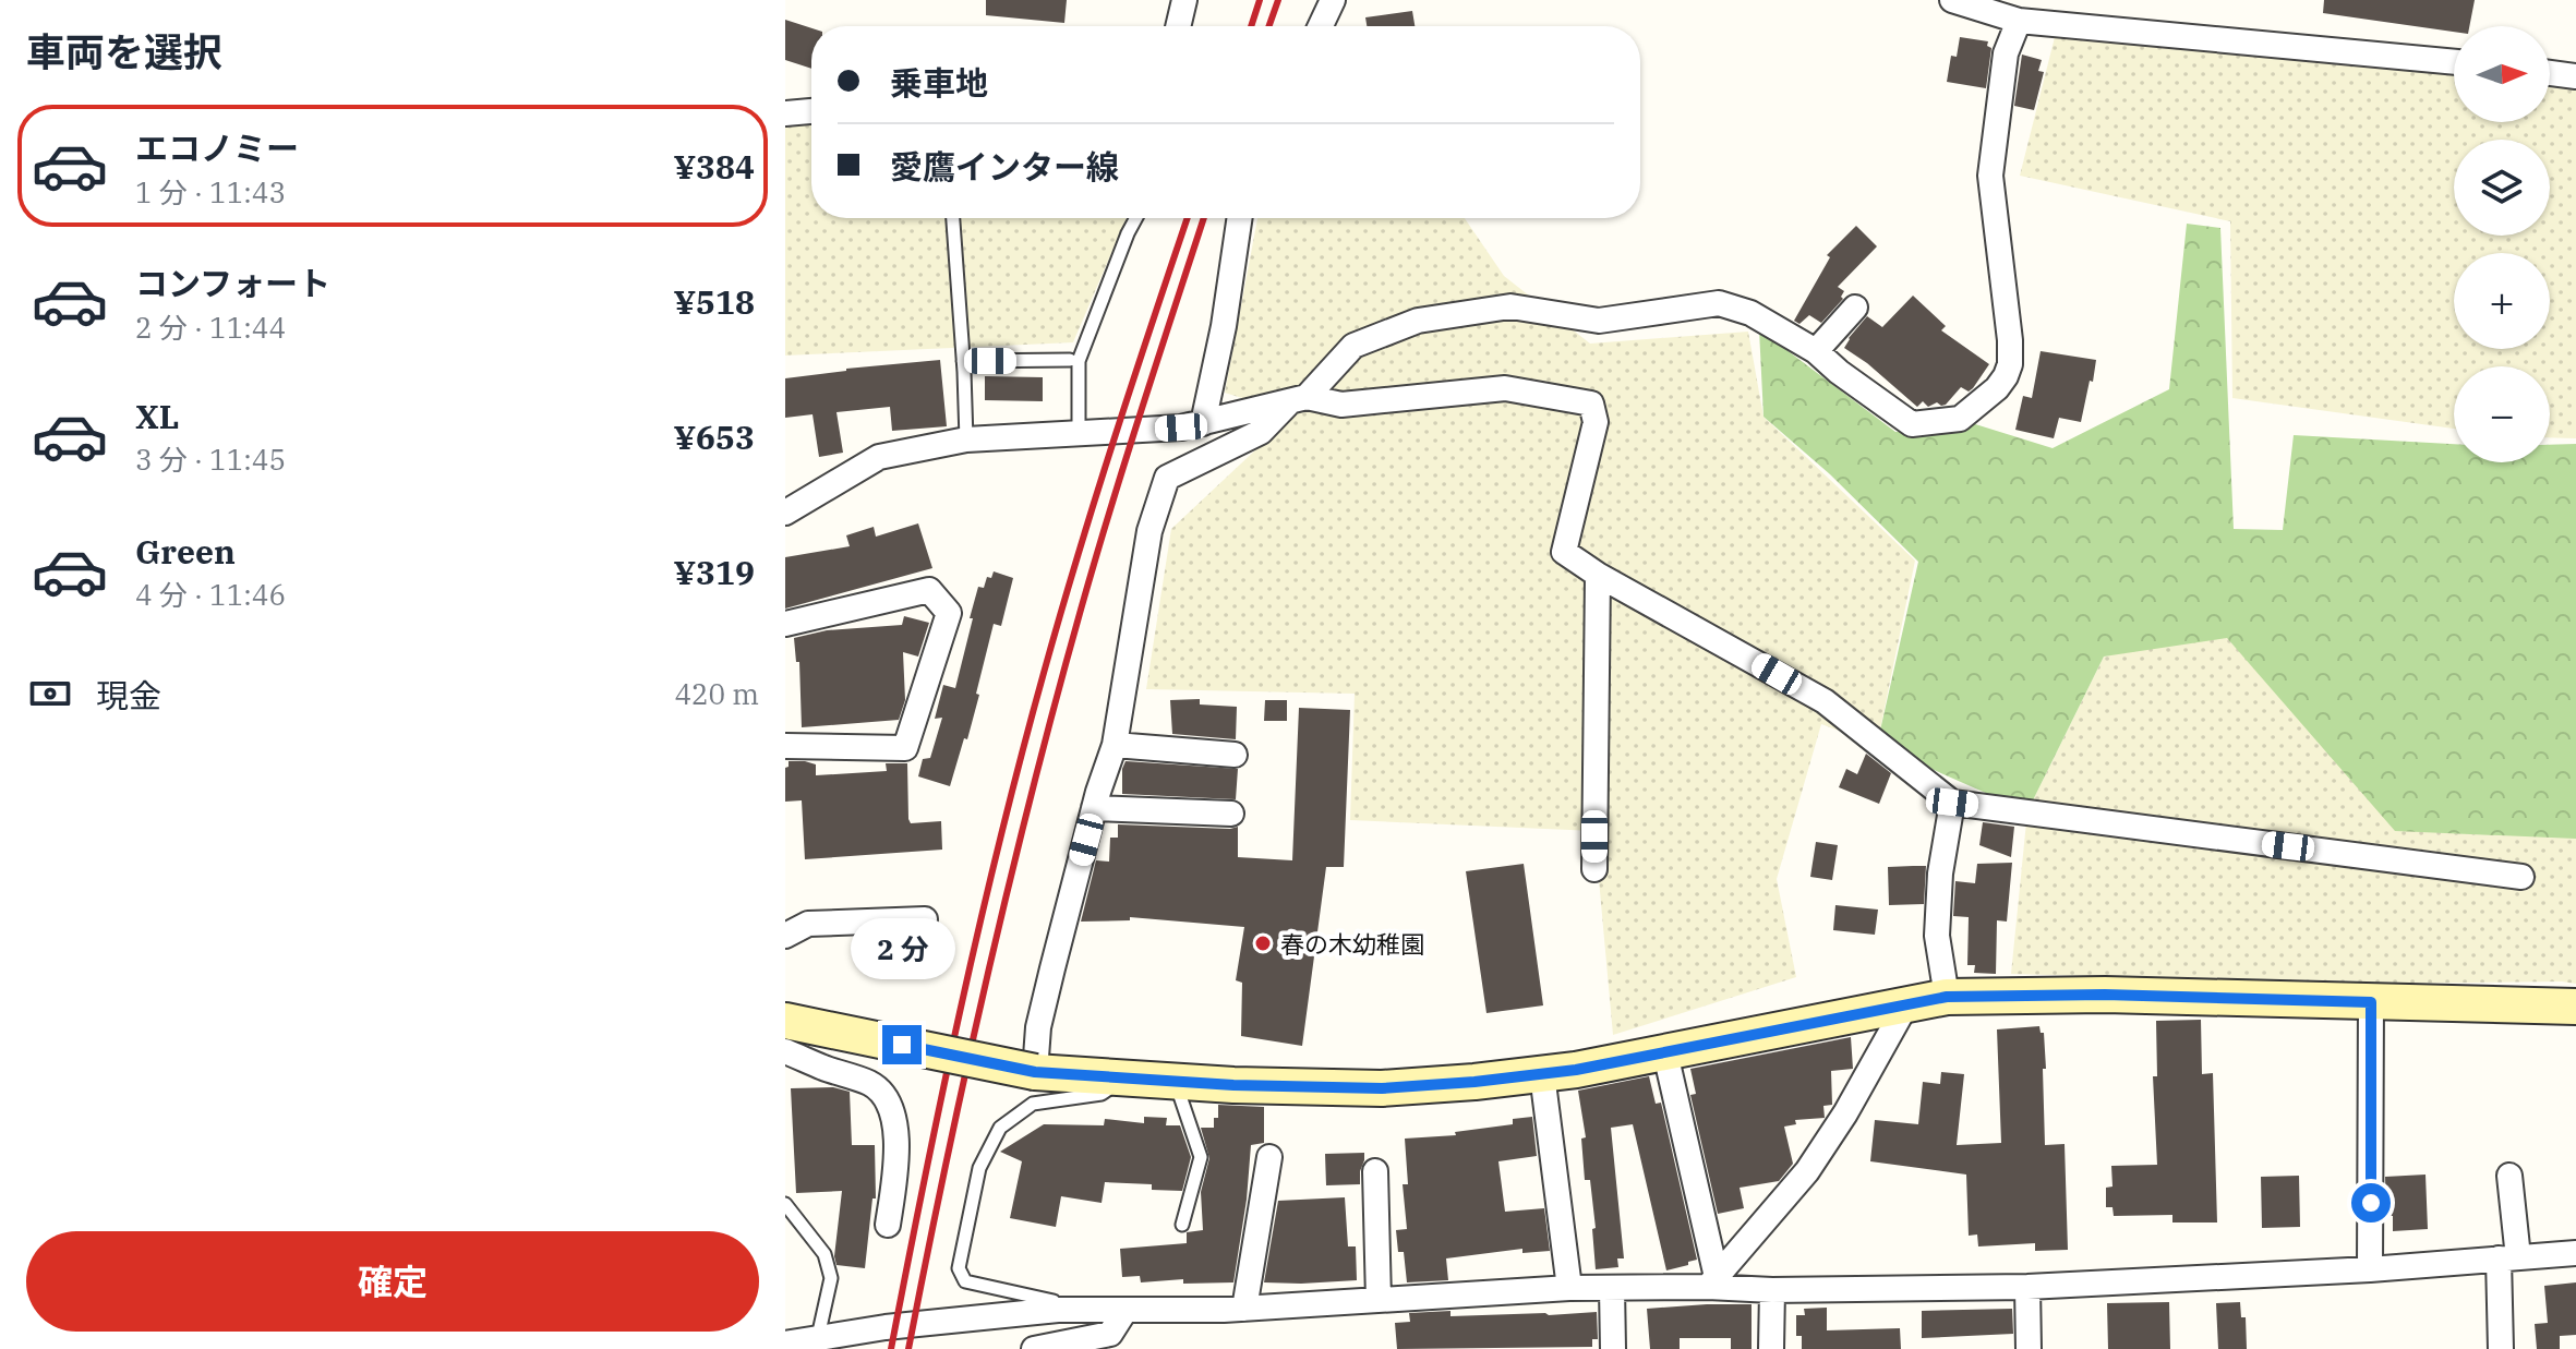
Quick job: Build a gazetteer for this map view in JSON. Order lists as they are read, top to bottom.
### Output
{
  "places": ["春の木幼稚園"],
  "north": "right",
  "page": {
    "heading": "車両を選択",
    "map_buttons": ["+", "−"],
    "banner": ["乗車地", "愛鷹インター線"],
    "list": [
      {
        "name": "エコノミー",
        "note": "1 分 · 11:43",
        "value": "¥384"
      },
      {
        "name": "コンフォート",
        "note": "2 分 · 11:44",
        "value": "¥518"
      },
      {
        "name": "XL",
        "note": "3 分 · 11:45",
        "value": "¥653"
      },
      {
        "name": "Green",
        "note": "4 分 · 11:46",
        "value": "¥319"
      }
    ],
    "pay": ["現金", "420 m"],
    "bubble": "2 分",
    "buttons": "確定"
  }
}
